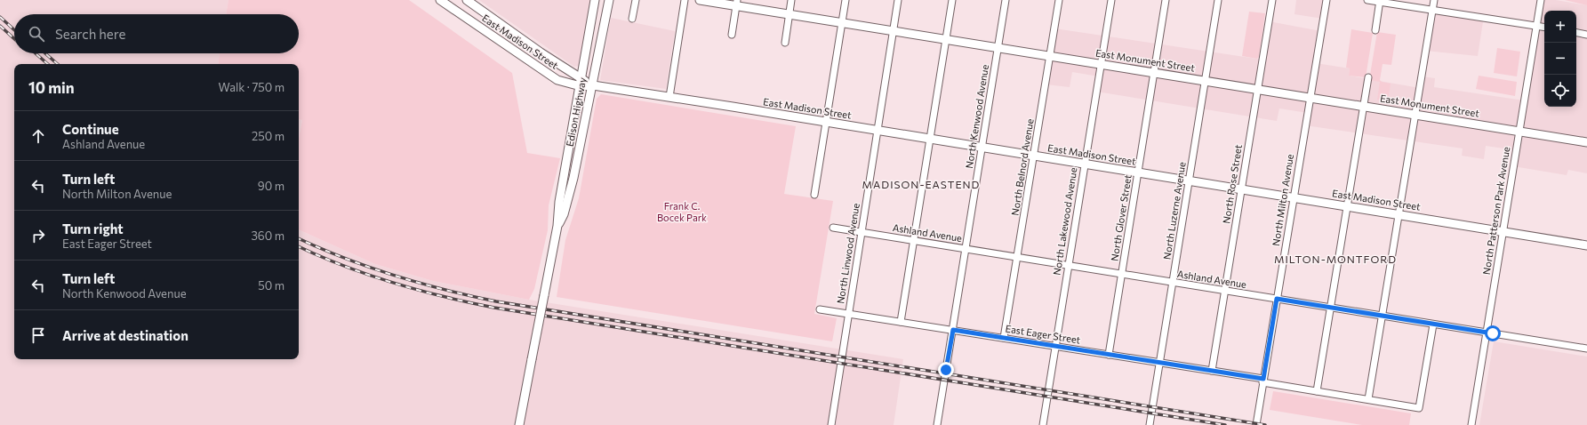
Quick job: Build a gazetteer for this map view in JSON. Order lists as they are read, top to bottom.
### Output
{
  "streets": {
    "main road": ["East Madison Street", "East Monument Street", "Edison Highway"],
    "street": [
      "North Kenwood Avenue",
      "North Belnord Avenue",
      "North Rose Street",
      "North Milton Avenue",
      "North Luzerne Avenue",
      "North Patterson Park Avenue",
      "North Glover Street",
      "North Lakewood Avenue",
      "Ashland Avenue",
      "North Linwood Avenue",
      "East Eager Street"
    ]
  },
  "crossings": [
    ["East Madison Street", "Edison Highway"],
    ["East Madison Street", "North Kenwood Avenue"],
    ["East Madison Street", "North Belnord Avenue"],
    ["East Madison Street", "North Rose Street"],
    ["East Madison Street", "North Milton Avenue"],
    ["East Madison Street", "North Luzerne Avenue"],
    ["East Madison Street", "North Patterson Park Avenue"],
    ["East Madison Street", "North Glover Street"],
    ["East Madison Street", "North Lakewood Avenue"],
    ["East Madison Street", "North Linwood Avenue"],
    ["East Monument Street", "North Kenwood Avenue"],
    ["East Monument Street", "North Belnord Avenue"],
    ["East Monument Street", "North Rose Street"],
    ["East Monument Street", "North Milton Avenue"],
    ["East Monument Street", "North Luzerne Avenue"],
    ["East Monument Street", "North Patterson Park Avenue"],
    ["East Monument Street", "North Glover Street"],
    ["East Monument Street", "North Lakewood Avenue"],
    ["East Monument Street", "North Linwood Avenue"],
    ["North Kenwood Avenue", "Ashland Avenue"],
    ["North Kenwood Avenue", "East Eager Street"],
    ["North Belnord Avenue", "Ashland Avenue"],
    ["North Belnord Avenue", "East Eager Street"],
    ["North Rose Street", "Ashland Avenue"],
    ["North Rose Street", "East Eager Street"],
    ["North Milton Avenue", "Ashland Avenue"],
    ["North Milton Avenue", "East Eager Street"],
    ["North Luzerne Avenue", "Ashland Avenue"],
    ["North Luzerne Avenue", "East Eager Street"],
    ["North Patterson Park Avenue", "Ashland Avenue"],
    ["North Glover Street", "Ashland Avenue"],
    ["North Glover Street", "East Eager Street"],
    ["North Lakewood Avenue", "Ashland Avenue"],
    ["North Lakewood Avenue", "East Eager Street"],
    ["Ashland Avenue", "North Linwood Avenue"],
    ["Ashland Avenue", "East Eager Street"],
    ["North Linwood Avenue", "East Eager Street"]
  ],
  "districts": ["MADISON-EASTEND", "MILTON-MONTFORD"],
  "parks": ["Frank C. Bocek Park"],
  "page": {
    "map_buttons": ["+", "−"],
    "search": "Search here",
    "heading": ["10 min", "Walk · 750 m"],
    "list": [
      ["Continue", "Ashland Avenue", "250 m"],
      ["Turn left", "North Milton Avenue", "90 m"],
      ["Turn right", "East Eager Street", "360 m"],
      ["Turn left", "North Kenwood Avenue", "50 m"],
      "Arrive at destination"
    ]
  }
}
